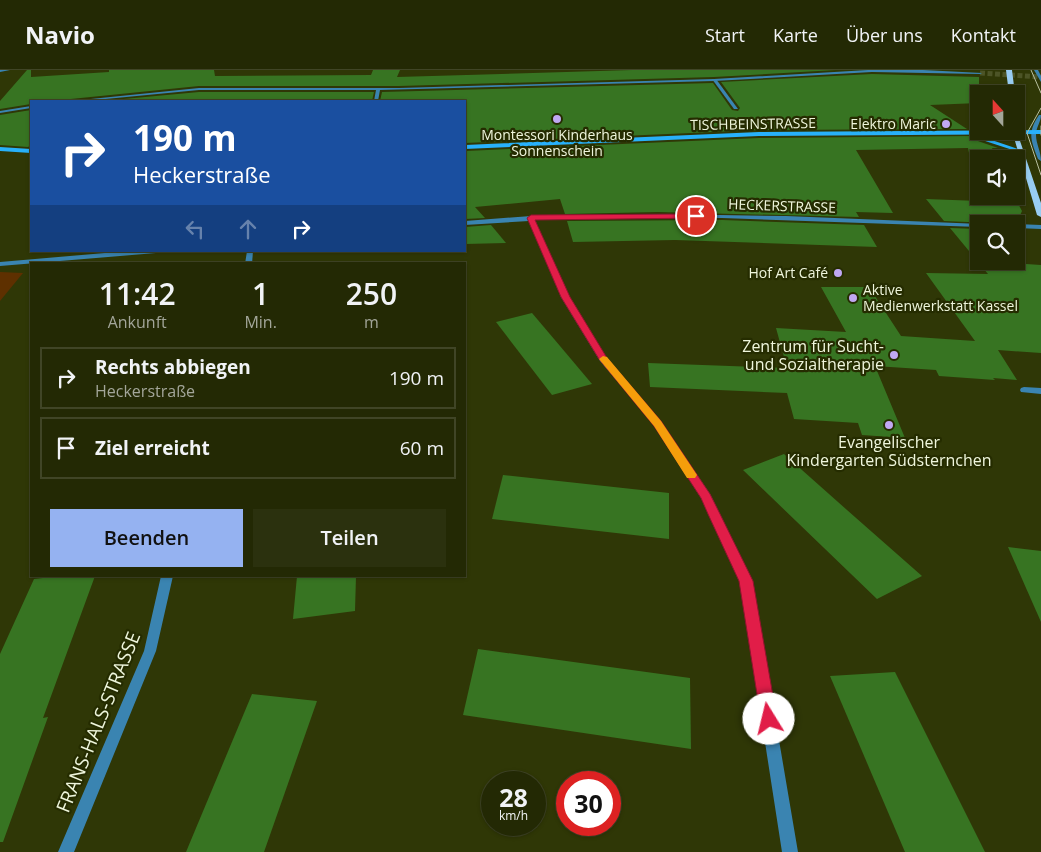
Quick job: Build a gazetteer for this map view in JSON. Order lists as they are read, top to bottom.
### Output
{
  "streets": {
    "main road": ["TISCHBEINSTRASSE"],
    "street": ["HECKERSTRASSE", "FRANS-HALS-STRASSE"]
  },
  "places": [
    "Montessori Kinderhaus Sonnenschein",
    "Elektro Maric",
    "Hof Art Café",
    "Aktive Medienwerkstatt Kassel",
    "Zentrum für Sucht- und Sozialtherapie",
    "Evangelischer Kindergarten Südsternchen"
  ],
  "north": "top",
  "page": {
    "header": "Navio",
    "nav": [
      "Start",
      "Karte",
      "Über uns",
      "Kontakt"
    ],
    "turn": ["190 m", "Heckerstraße"],
    "eta": [
      "11:42",
      "Ankunft",
      "1",
      "Min.",
      "250",
      "m"
    ],
    "list": [
      {
        "name": "Rechts abbiegen",
        "note": "Heckerstraße",
        "value": "190 m"
      },
      {
        "name": "Ziel erreicht",
        "value": "60 m"
      }
    ],
    "buttons": ["Beenden", "Teilen"],
    "speed": "28 km/h",
    "limit": "30"
  }
}
